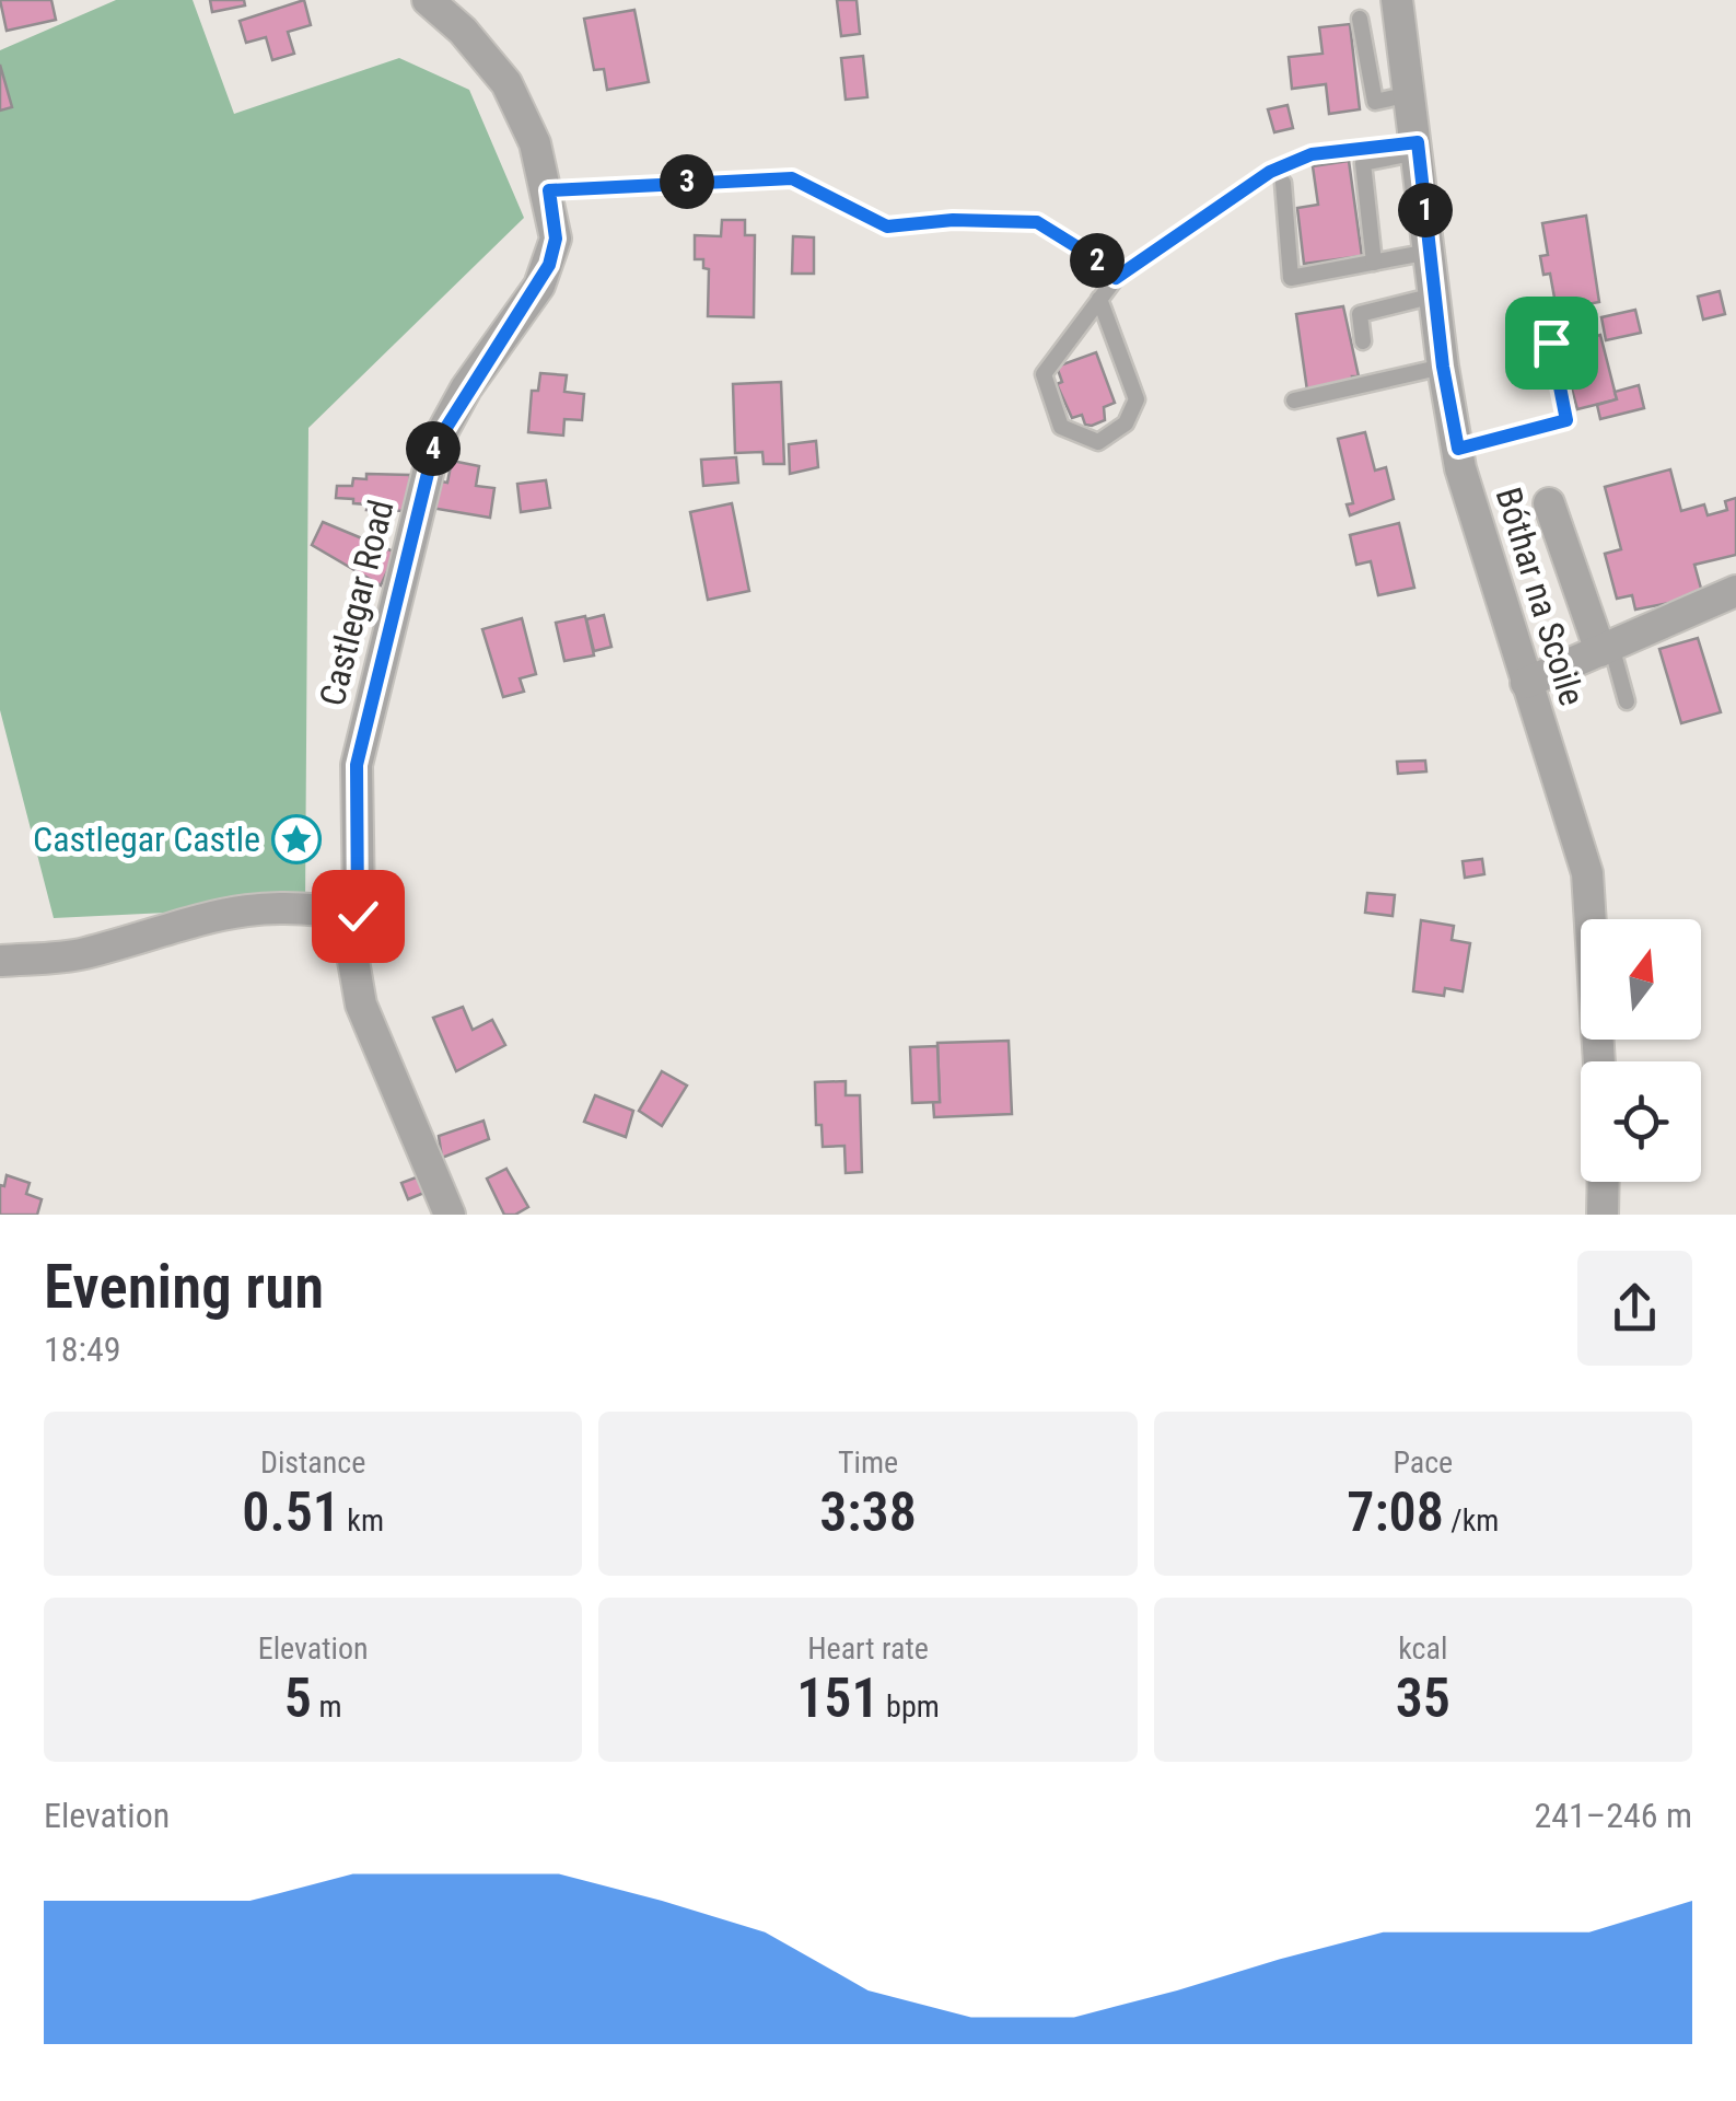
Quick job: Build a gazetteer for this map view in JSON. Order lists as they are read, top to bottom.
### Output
{
  "streets": {
    "street": ["Bóthar na Scoile", "Castlegar Road"]
  },
  "places": {
    "place": ["Castlegar Castle"]
  },
  "north": "top",
  "page": {
    "pins": [
      "3",
      "1",
      "2",
      "4"
    ],
    "heading": ["Evening run", "18:49"],
    "stats": [
      ["Distance", "0.51 km"],
      ["Time", "3:38"],
      ["Pace", "7:08 /km"],
      ["Elevation", "5 m"],
      ["Heart rate", "151 bpm"],
      ["kcal", "35"]
    ],
    "chart": ["Elevation", "241–246 m"]
  }
}
